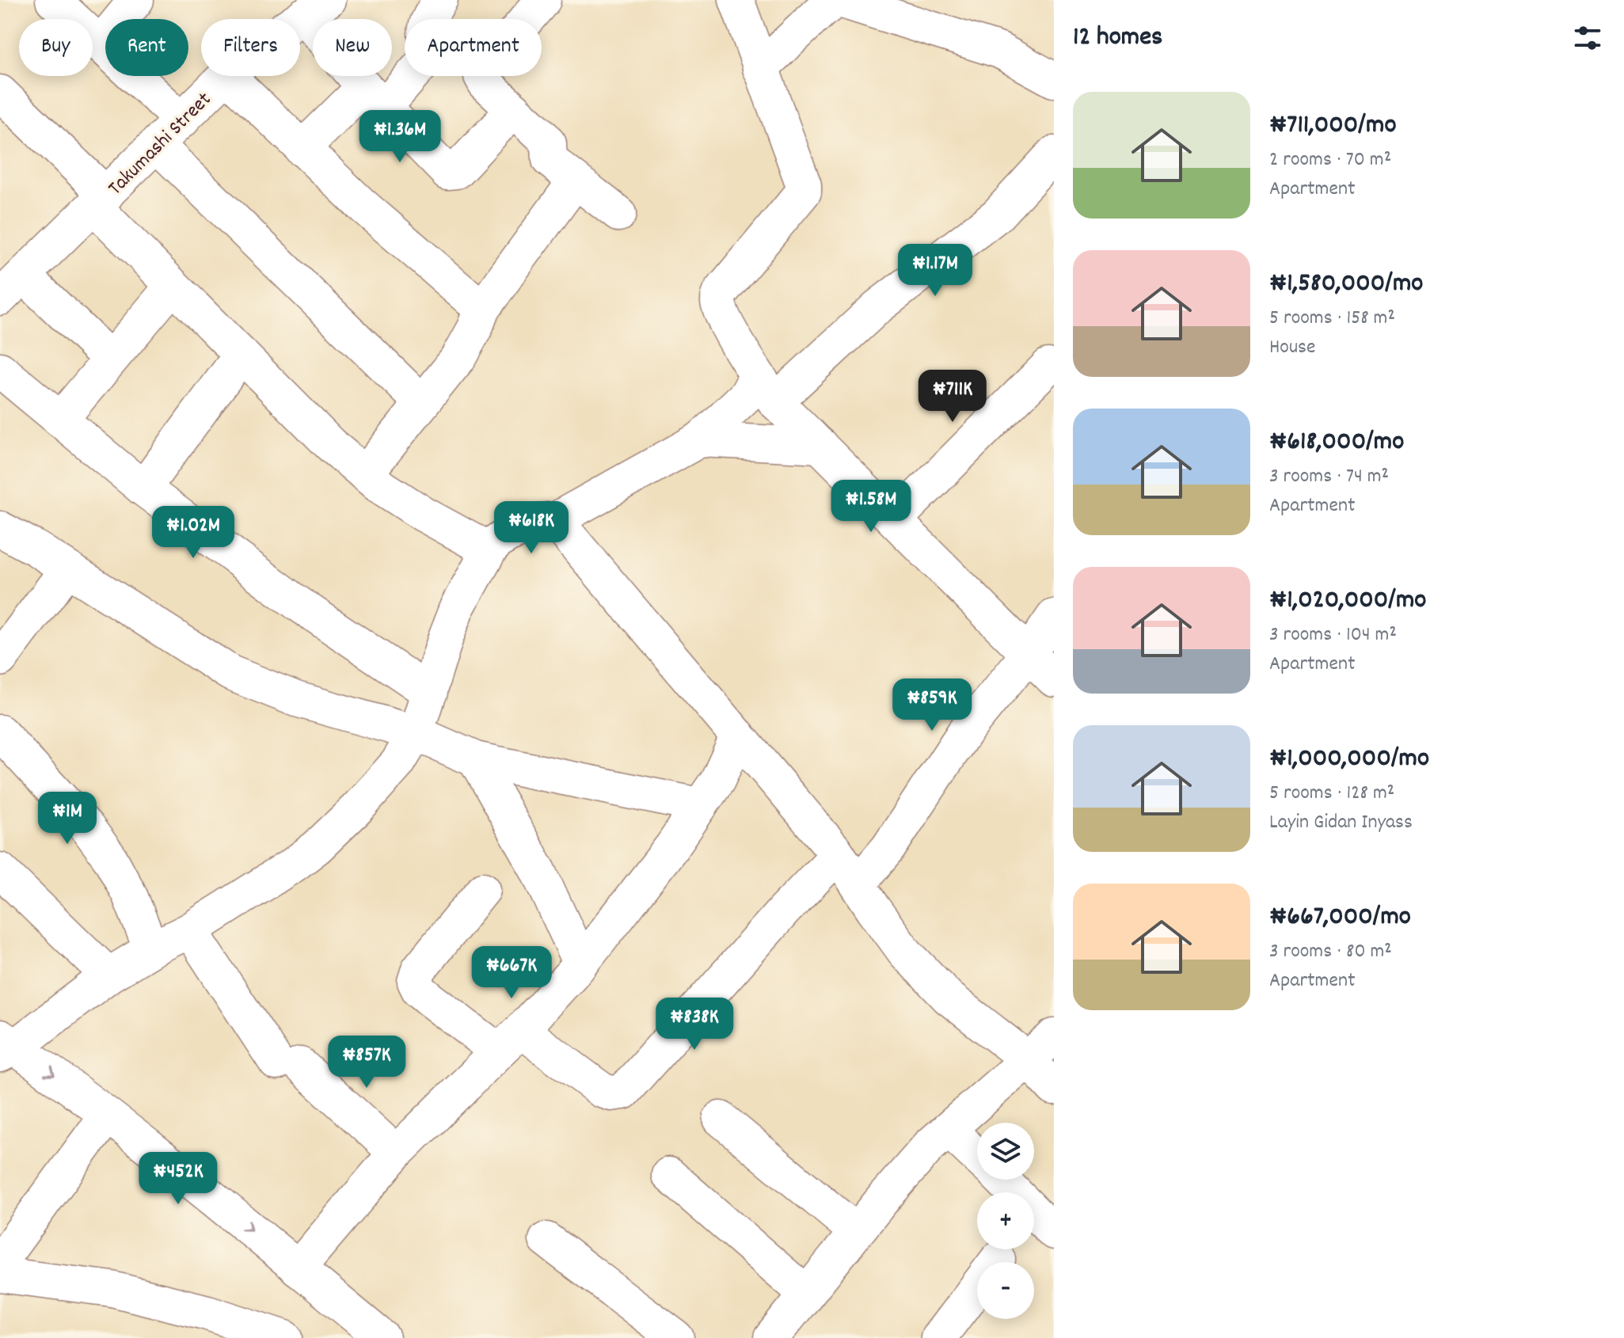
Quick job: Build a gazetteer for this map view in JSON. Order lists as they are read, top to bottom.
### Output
{
  "streets": {
    "street": ["Takumashi Street"]
  },
  "page": {
    "heading": "12 homes",
    "chip": [
      "Buy",
      "Rent",
      "Filters",
      "New",
      "Apartment"
    ],
    "list": [
      {
        "name": "₦711,000/mo",
        "note": "2 rooms · 70 m² · Apartment"
      },
      {
        "name": "₦1,580,000/mo",
        "note": "5 rooms · 158 m² · House"
      },
      {
        "name": "₦618,000/mo",
        "note": "3 rooms · 74 m² · Apartment"
      },
      {
        "name": "₦1,020,000/mo",
        "note": "3 rooms · 104 m² · Apartment"
      },
      {
        "name": "₦1,000,000/mo",
        "note": "5 rooms · 128 m² · Layin Gidan Inyass"
      },
      {
        "name": "₦667,000/mo",
        "note": "3 rooms · 80 m² · Apartment"
      }
    ],
    "price": [
      "₦1.36M",
      "₦1.17M",
      "₦711K",
      "₦1.58M",
      "₦618K",
      "₦1.02M",
      "₦859K",
      "₦1M",
      "₦667K",
      "₦838K",
      "₦857K",
      "₦452K"
    ],
    "map_buttons": ["+", "−"]
  }
}
